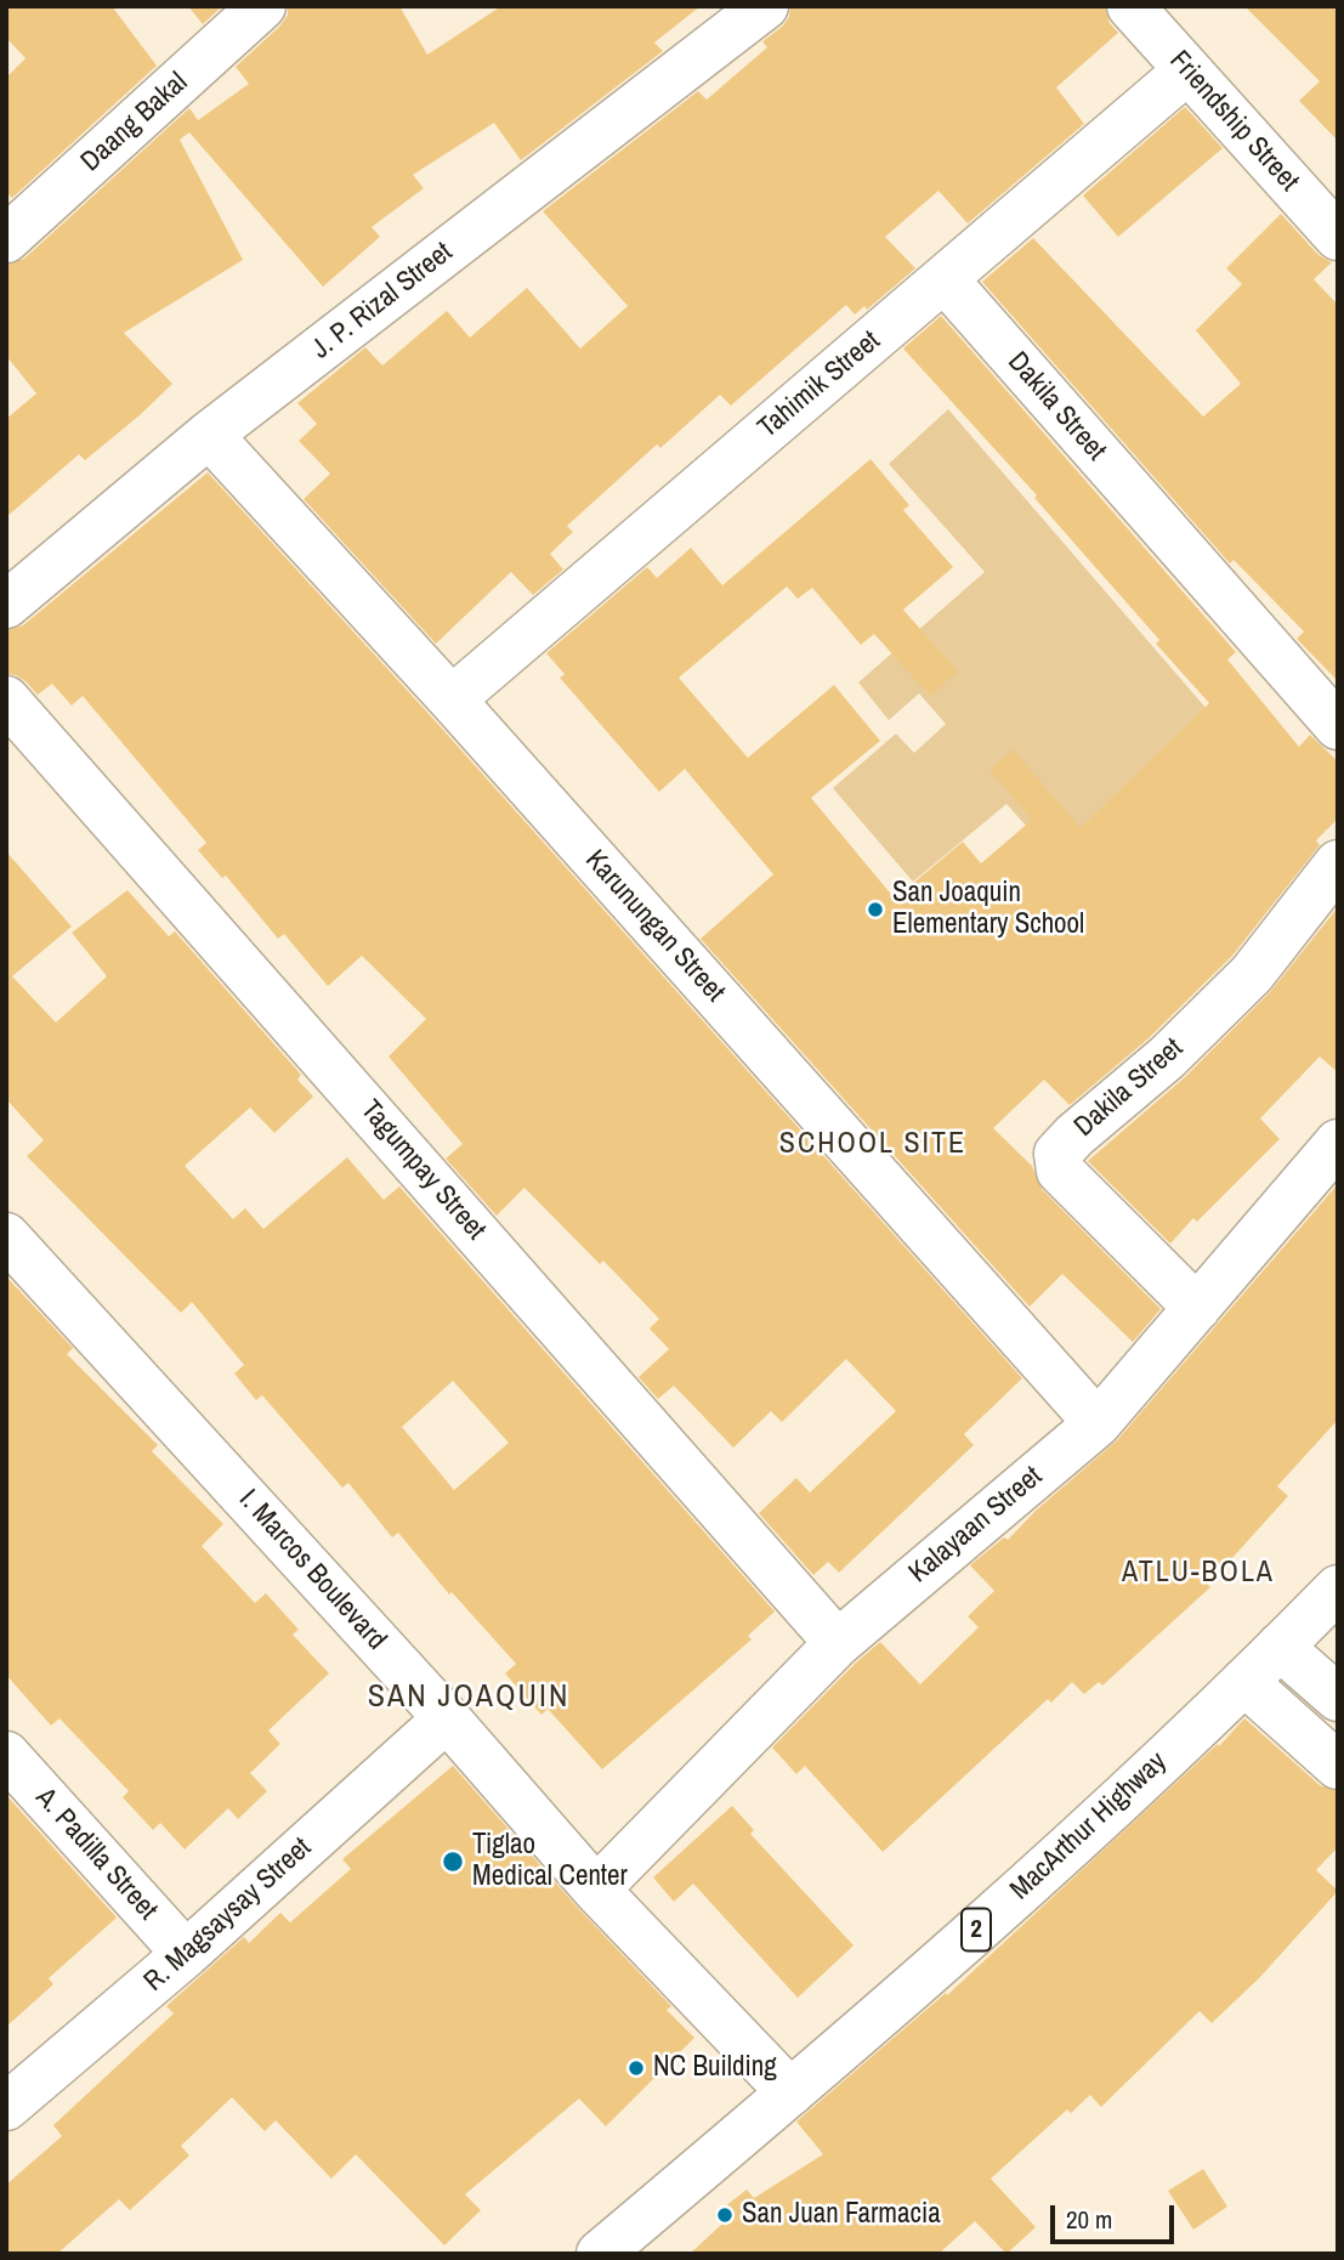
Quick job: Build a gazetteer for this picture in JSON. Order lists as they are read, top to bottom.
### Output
{
  "streets": {
    "main road": [
      "Friendship Street",
      "Daang Bakal",
      "J. P. Rizal Street",
      "Tahimik Street",
      "Dakila Street",
      "Karunungan Street",
      "Tagumpay Street",
      "Kalayaan Street",
      "I. Marcos Boulevard",
      "MacArthur Highway",
      "A. Padilla Street",
      "R. Magsaysay Street",
      "2"
    ]
  },
  "crossings": [
    ["Friendship Street", "Tahimik Street"],
    ["J. P. Rizal Street", "Karunungan Street"],
    ["Tahimik Street", "Dakila Street"],
    ["Tahimik Street", "Karunungan Street"],
    ["Dakila Street", "Kalayaan Street"],
    ["Karunungan Street", "Kalayaan Street"],
    ["Tagumpay Street", "Kalayaan Street"],
    ["Kalayaan Street", "I. Marcos Boulevard"],
    ["I. Marcos Boulevard", "MacArthur Highway"],
    ["I. Marcos Boulevard", "R. Magsaysay Street"],
    ["A. Padilla Street", "R. Magsaysay Street"]
  ],
  "districts": ["SCHOOL SITE", "ATLU-BOLA", "SAN JOAQUIN"],
  "places": [
    "San Joaquin Elementary School",
    "Tiglao Medical Center",
    "NC Building",
    "San Juan Farmacia"
  ],
  "scale_bar": "20 m"
}
